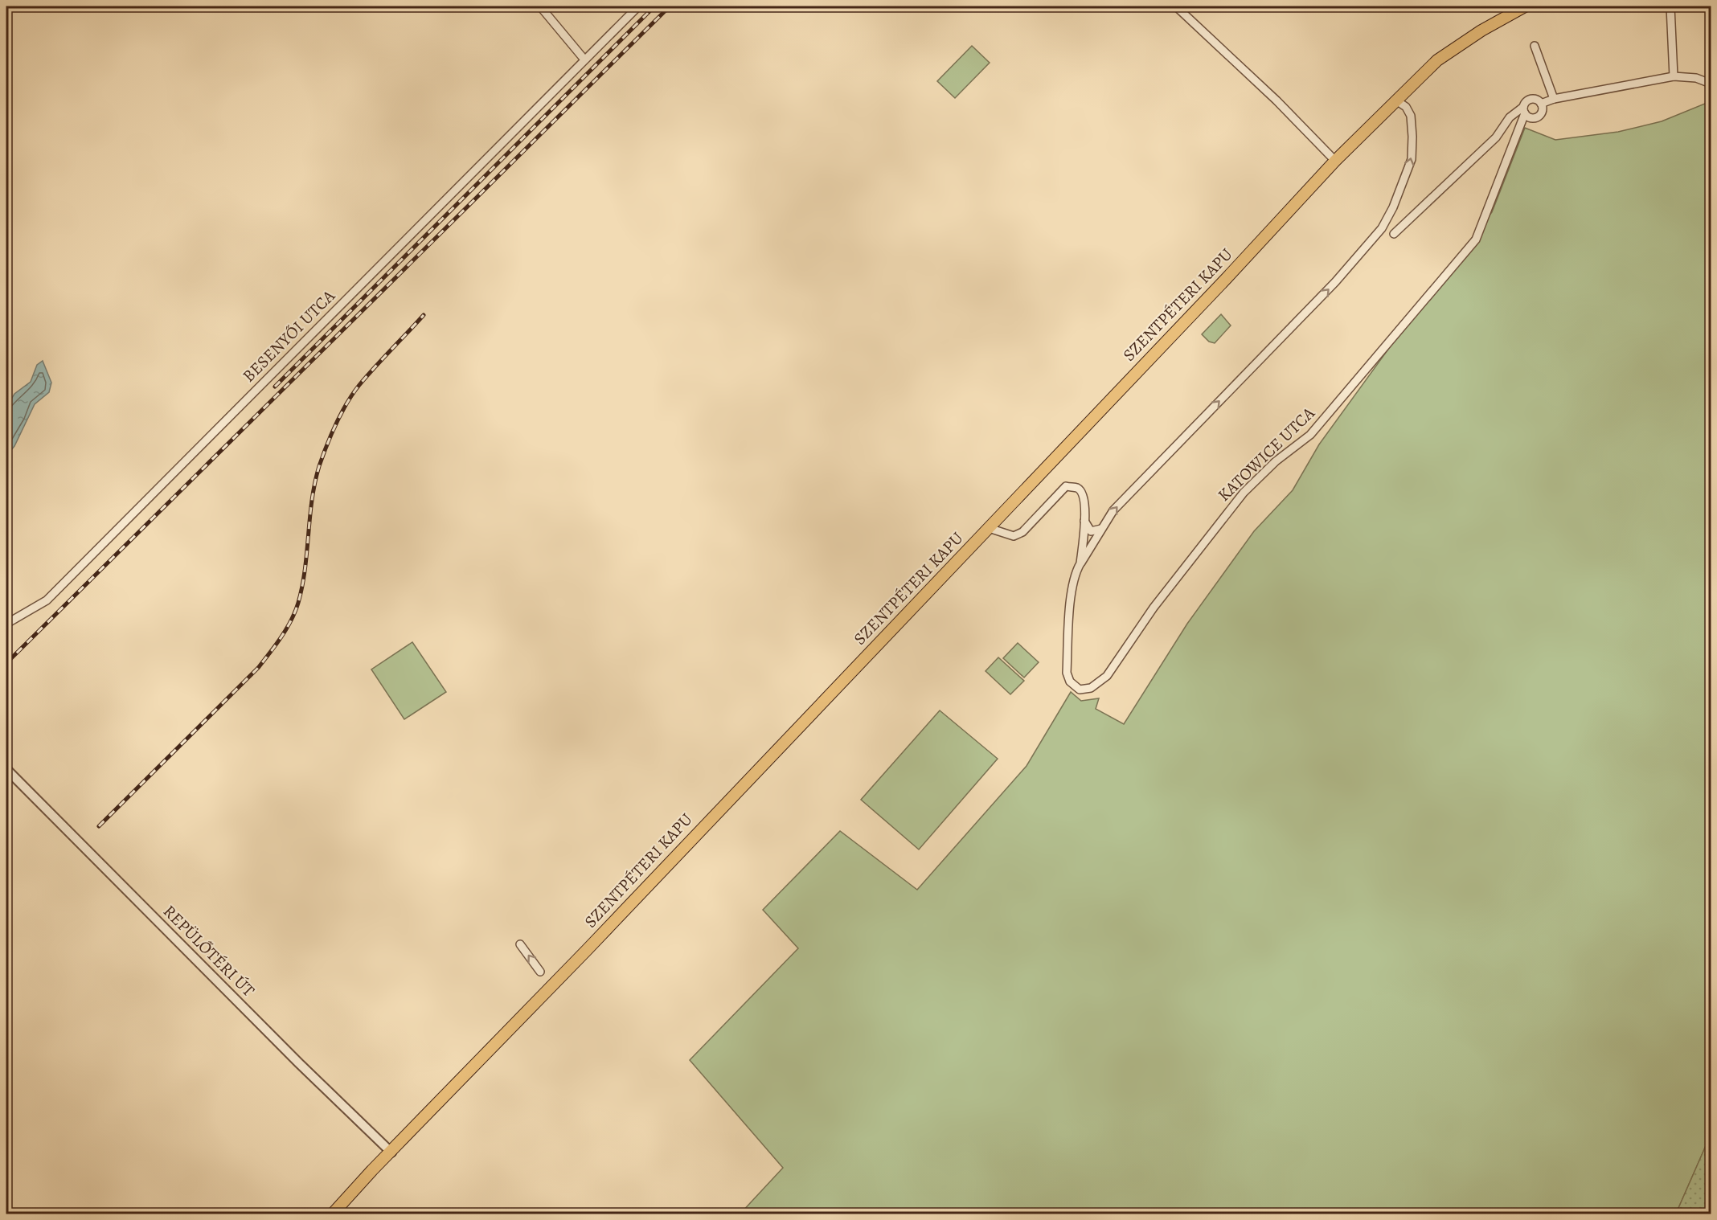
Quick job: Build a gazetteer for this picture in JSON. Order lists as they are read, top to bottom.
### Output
{
  "streets": {
    "main road": ["SZENTPÉTERI KAPU"],
    "street": ["BESENYŐI UTCA", "KATOWICE UTCA", "REPÜLŐTÉRI ÚT"]
  },
  "crossings": [
    ["SZENTPÉTERI KAPU", "KATOWICE UTCA"],
    ["SZENTPÉTERI KAPU", "REPÜLŐTÉRI ÚT"]
  ]
}
